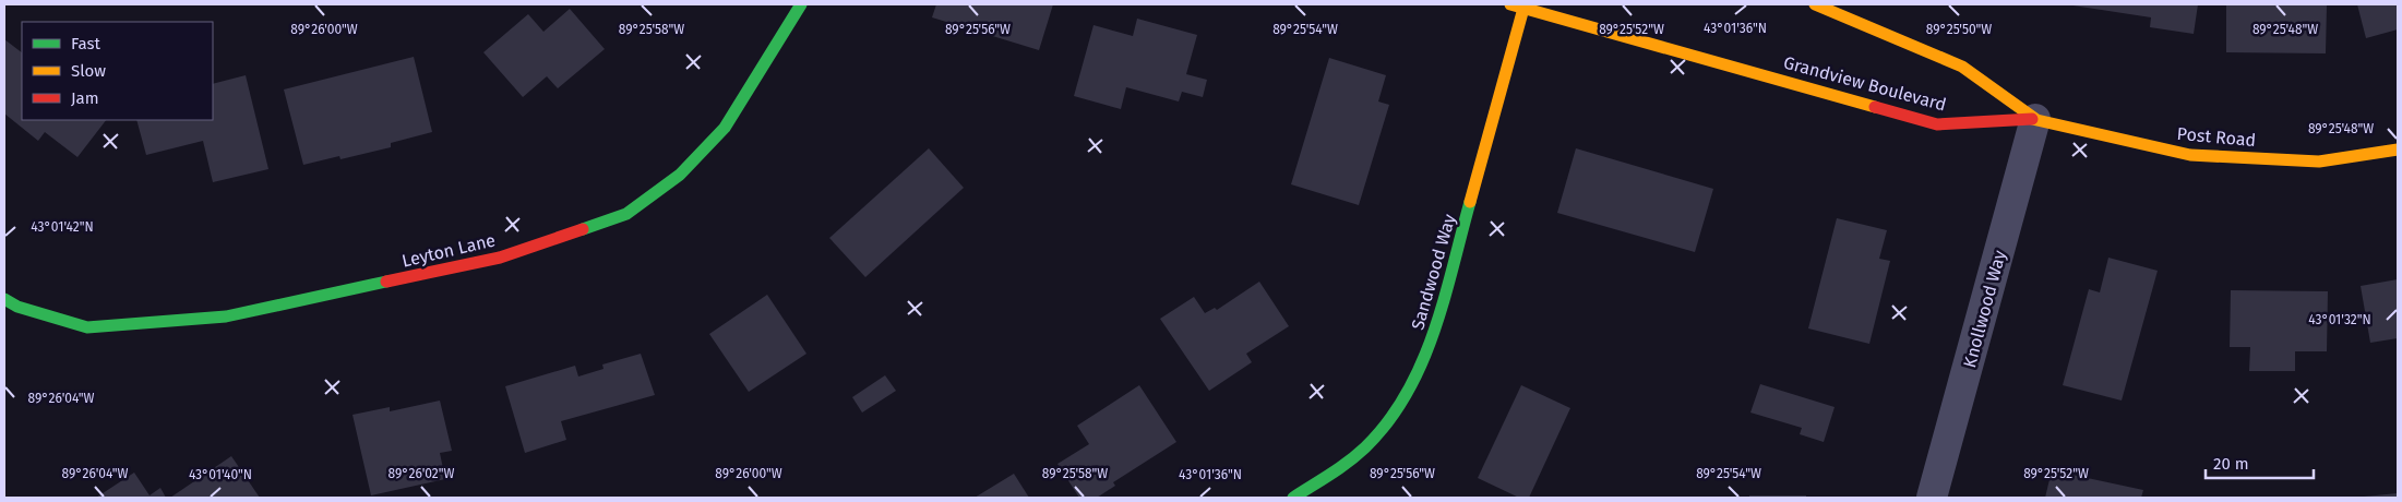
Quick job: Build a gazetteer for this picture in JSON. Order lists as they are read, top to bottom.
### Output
{
  "streets": {
    "street": [
      "Grandview Boulevard",
      "Post Road",
      "Leyton Lane",
      "Sandwood Way",
      "Knollwood Way"
    ]
  },
  "crossings": [
    ["Grandview Boulevard", "Post Road"],
    ["Grandview Boulevard", "Sandwood Way"],
    ["Grandview Boulevard", "Knollwood Way"],
    ["Post Road", "Knollwood Way"]
  ],
  "legend": ["Fast", "Slow", "Jam"],
  "scale_bar": "20 m",
  "coordinates": [
    "43°01'36\"N",
    "89°26'00\"W",
    "89°25'58\"W",
    "89°25'56\"W",
    "89°25'54\"W",
    "89°25'52\"W",
    "89°25'50\"W",
    "89°25'48\"W",
    "43°01'42\"N",
    "43°01'32\"N",
    "89°26'04\"W",
    "89°26'02\"W",
    "43°01'40\"N"
  ]
}
